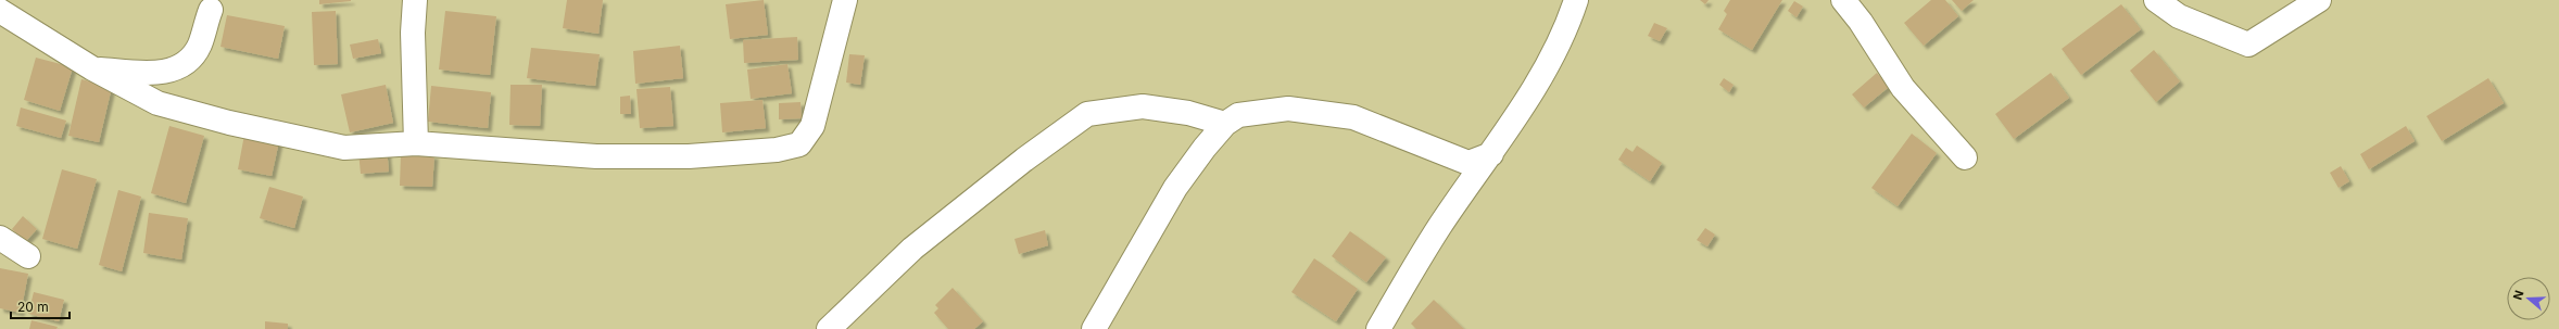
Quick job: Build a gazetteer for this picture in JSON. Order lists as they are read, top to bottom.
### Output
{
  "scale_bar": "20 m",
  "north": "left"
}
